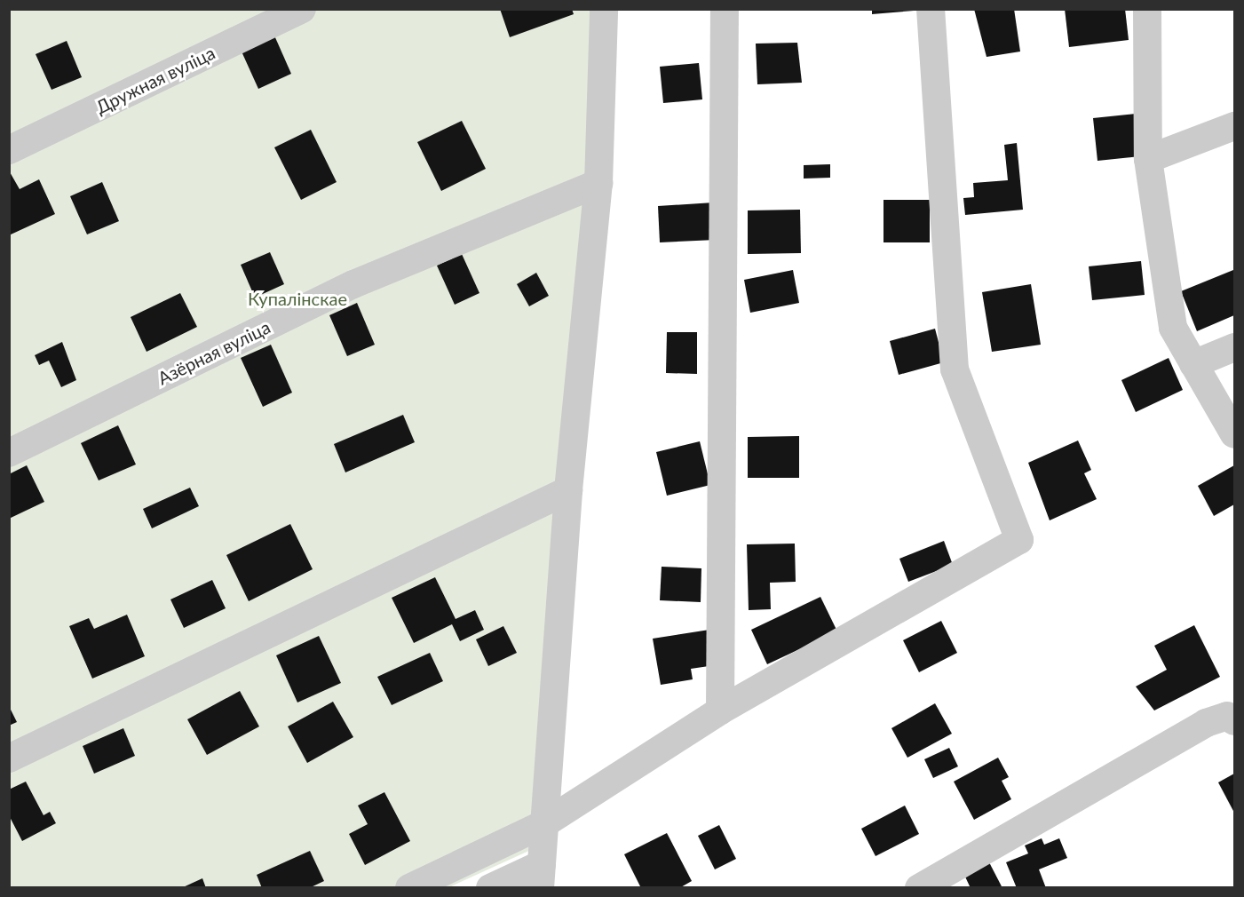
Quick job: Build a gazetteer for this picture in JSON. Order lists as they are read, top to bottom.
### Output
{
  "streets": {
    "street": ["Дружная вуліца", "Азёрная вуліца"]
  },
  "parks": ["Купалінскае"]
}
